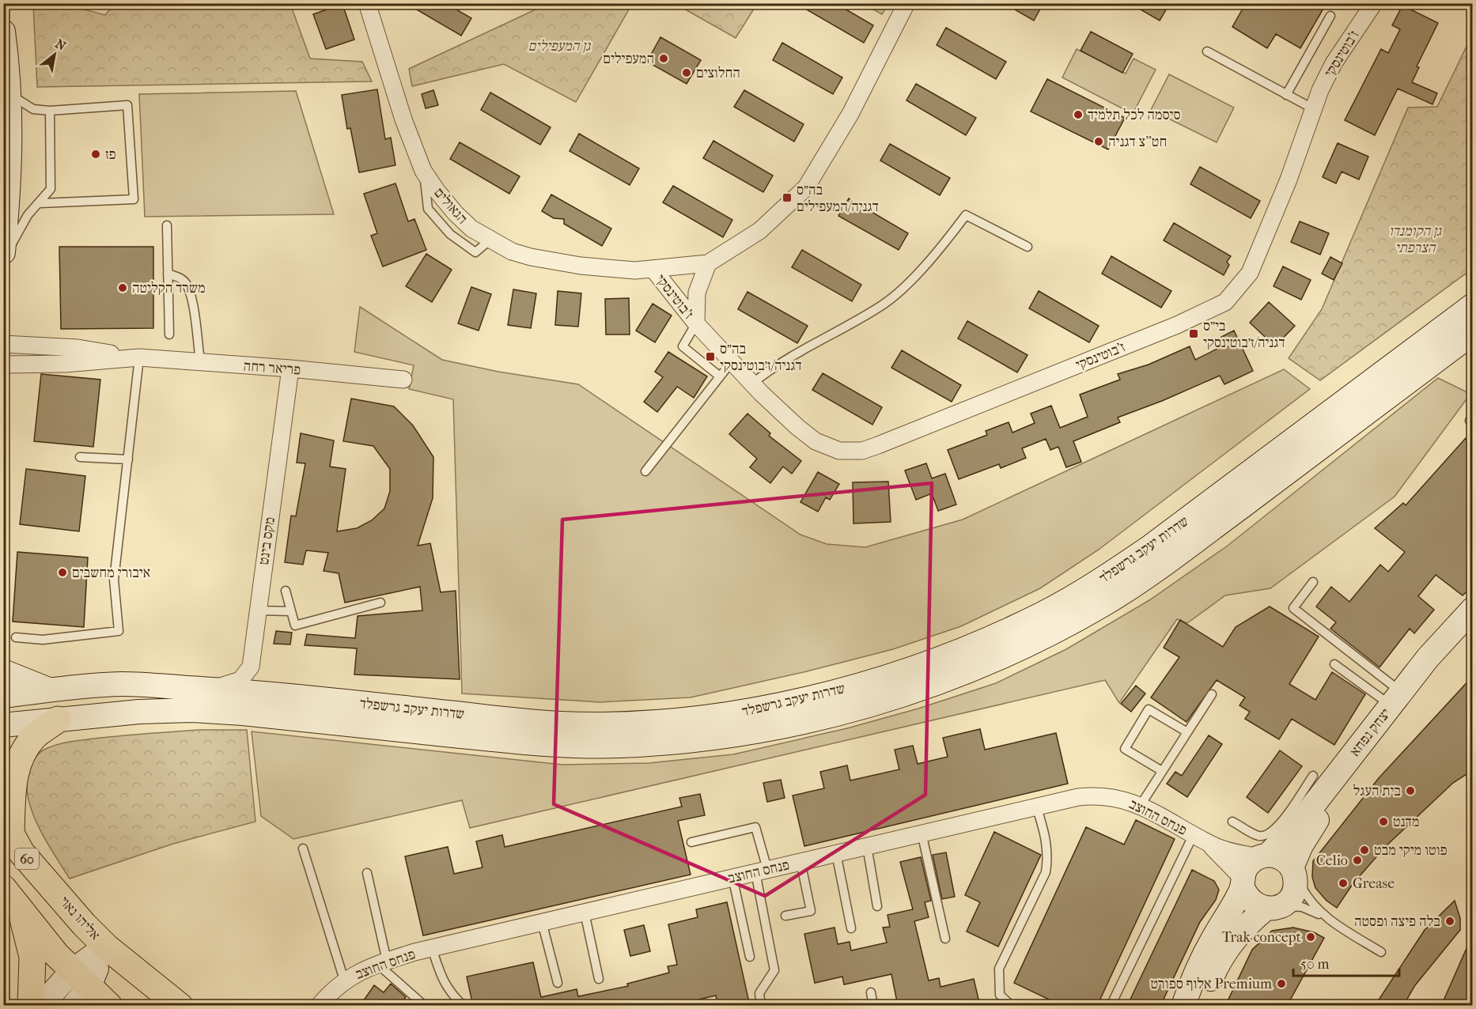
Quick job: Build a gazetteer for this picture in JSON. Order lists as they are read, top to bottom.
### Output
{
  "streets": {
    "highway": ["60", "אליהו נאוי"],
    "main road": ["שדרות יעקב גרשפלד", "יצחק נפחא"],
    "street": [
      "ז'בוטינסקי",
      "הגאולים",
      "פריאר רחה",
      "מקס בינט",
      "פנחס החוצב"
    ]
  },
  "crossings": [
    ["ז'בוטינסקי", "הגאולים"],
    ["פריאר רחה", "מקס בינט"],
    ["מקס בינט", "שדרות יעקב גרשפלד"],
    ["יצחק נפחא", "פנחס החוצב"]
  ],
  "parks": ["גן המעפילים", "גן הקומנדו הצרפתי"],
  "places": {
    "other": [
      "המעפילים",
      "החלוצים",
      "סיסמה לכל תלמיד",
      "חט''צ דגניה",
      "פז",
      "משרד הקליטה",
      "איבורי מחשבים",
      "בית העגל",
      "מדנט",
      "פוטו מיקי מבט",
      "Celio",
      "Grease",
      "בלה פיצה ופסטה",
      "Trak concept",
      "אלוף ספורט Premium"
    ],
    "transit": ["בה״ס דגניה/המעפילים", "בי״ס דגניה/ז׳בוטינסקי", "בה״ס דגניה/ז׳בוטינסקי"]
  },
  "scale_bar": "50 m",
  "north": "top right"
}
